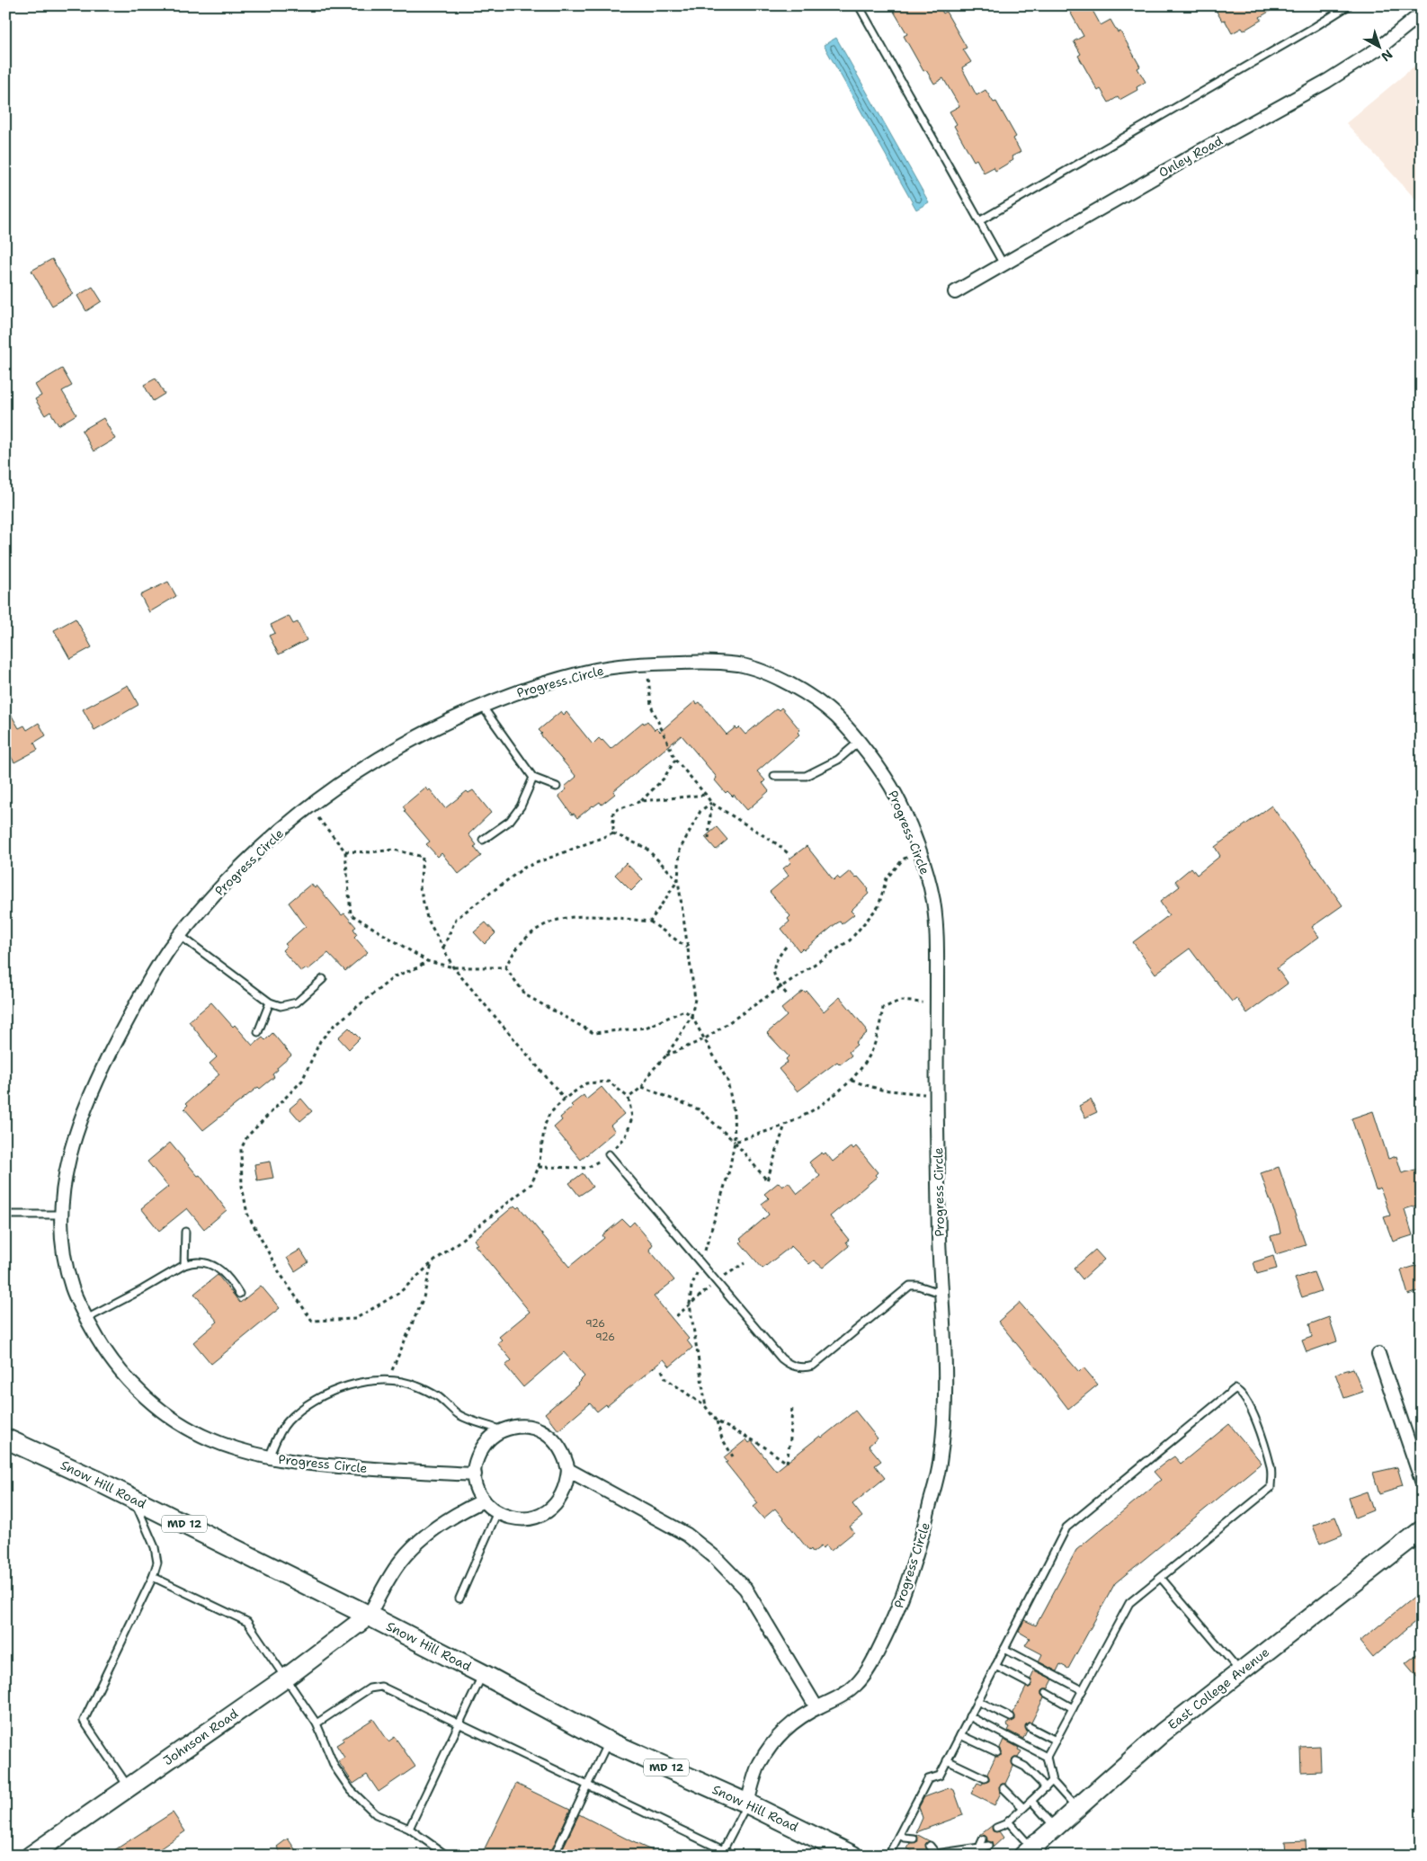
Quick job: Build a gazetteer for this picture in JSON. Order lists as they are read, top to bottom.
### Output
{
  "streets": {
    "main road": [
      "Snow Hill Road",
      "MD 12",
      "East College Avenue",
      "Johnson Road"
    ],
    "street": ["Onley Road", "Progress Circle"]
  },
  "crossings": [
    ["Progress Circle", "Snow Hill Road"],
    ["Snow Hill Road", "Johnson Road"]
  ],
  "house_numbers": ["926", "926"],
  "north": "bottom right"
}
